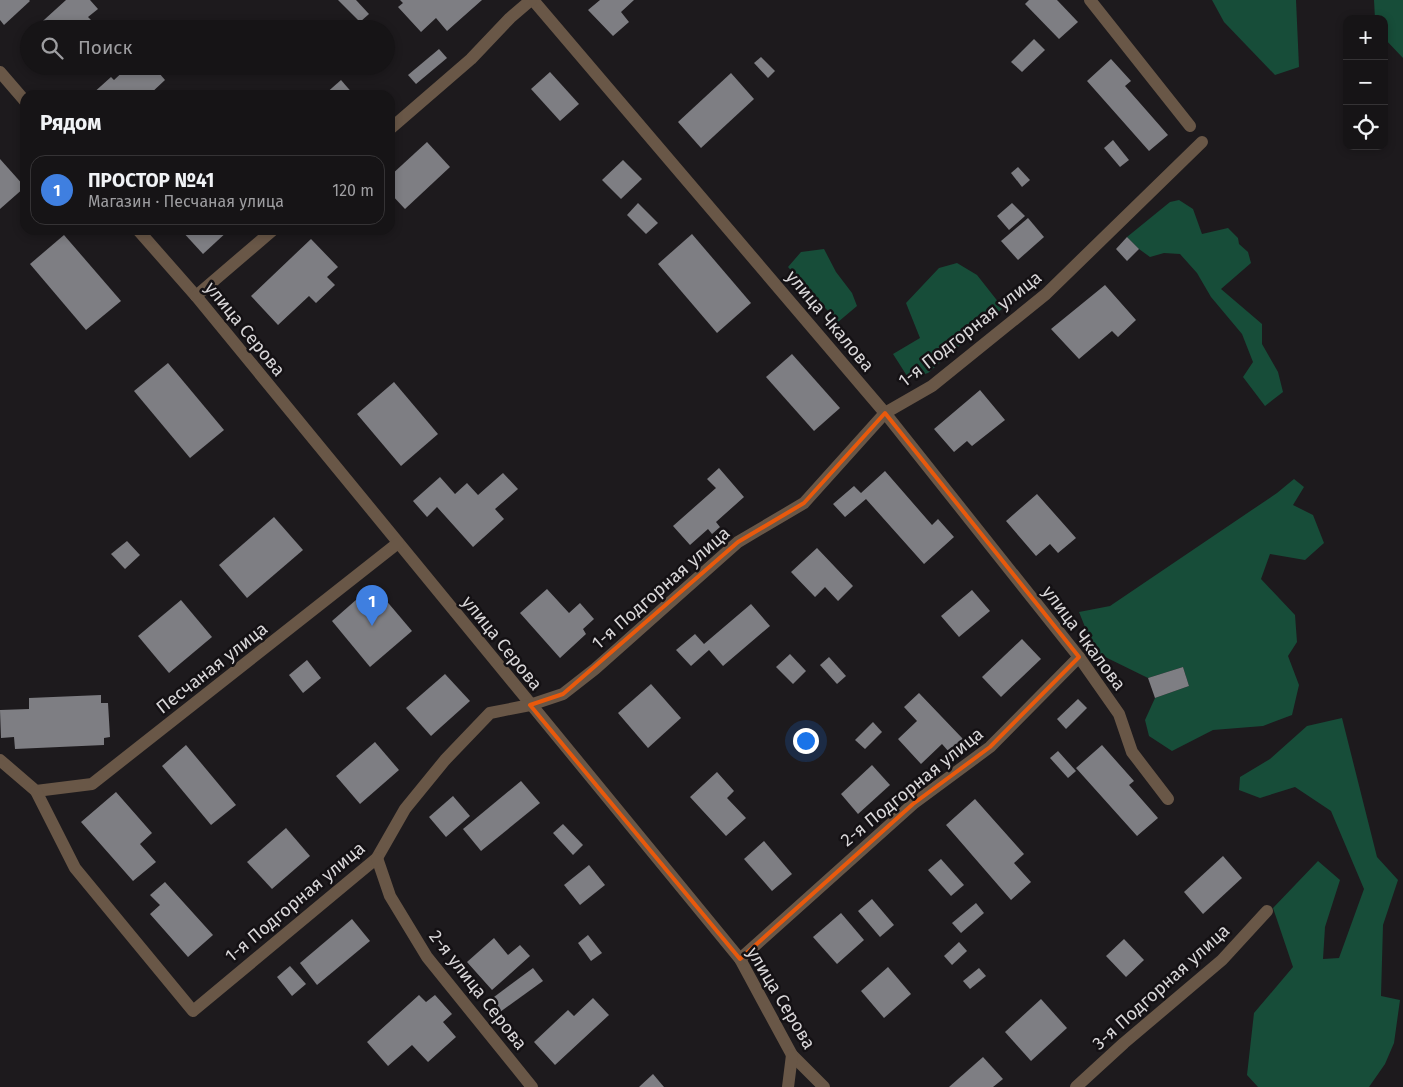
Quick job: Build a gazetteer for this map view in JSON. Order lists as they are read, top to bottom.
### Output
{
  "streets": {
    "street": [
      "улица Чкалова",
      "улица Серова",
      "1-я Подгорная улица",
      "Песчаная улица",
      "2-я Подгорная улица",
      "3-я Подгорная улица",
      "2-я улица Серова"
    ]
  },
  "crossings": [
    ["улица Чкалова", "1-я Подгорная улица"],
    ["улица Чкалова", "2-я Подгорная улица"],
    ["улица Серова", "1-я Подгорная улица"],
    ["улица Серова", "Песчаная улица"],
    ["улица Серова", "2-я Подгорная улица"],
    ["1-я Подгорная улица", "Песчаная улица"],
    ["1-я Подгорная улица", "2-я улица Серова"]
  ],
  "page": {
    "map_buttons": ["+", "−"],
    "search": "Поиск",
    "heading": "Рядом",
    "list": [
      {
        "mark": "1",
        "name": "ПРОСТОР №41",
        "note": "Магазин · Песчаная улица",
        "value": "120 m"
      }
    ],
    "pins": "1"
  }
}
